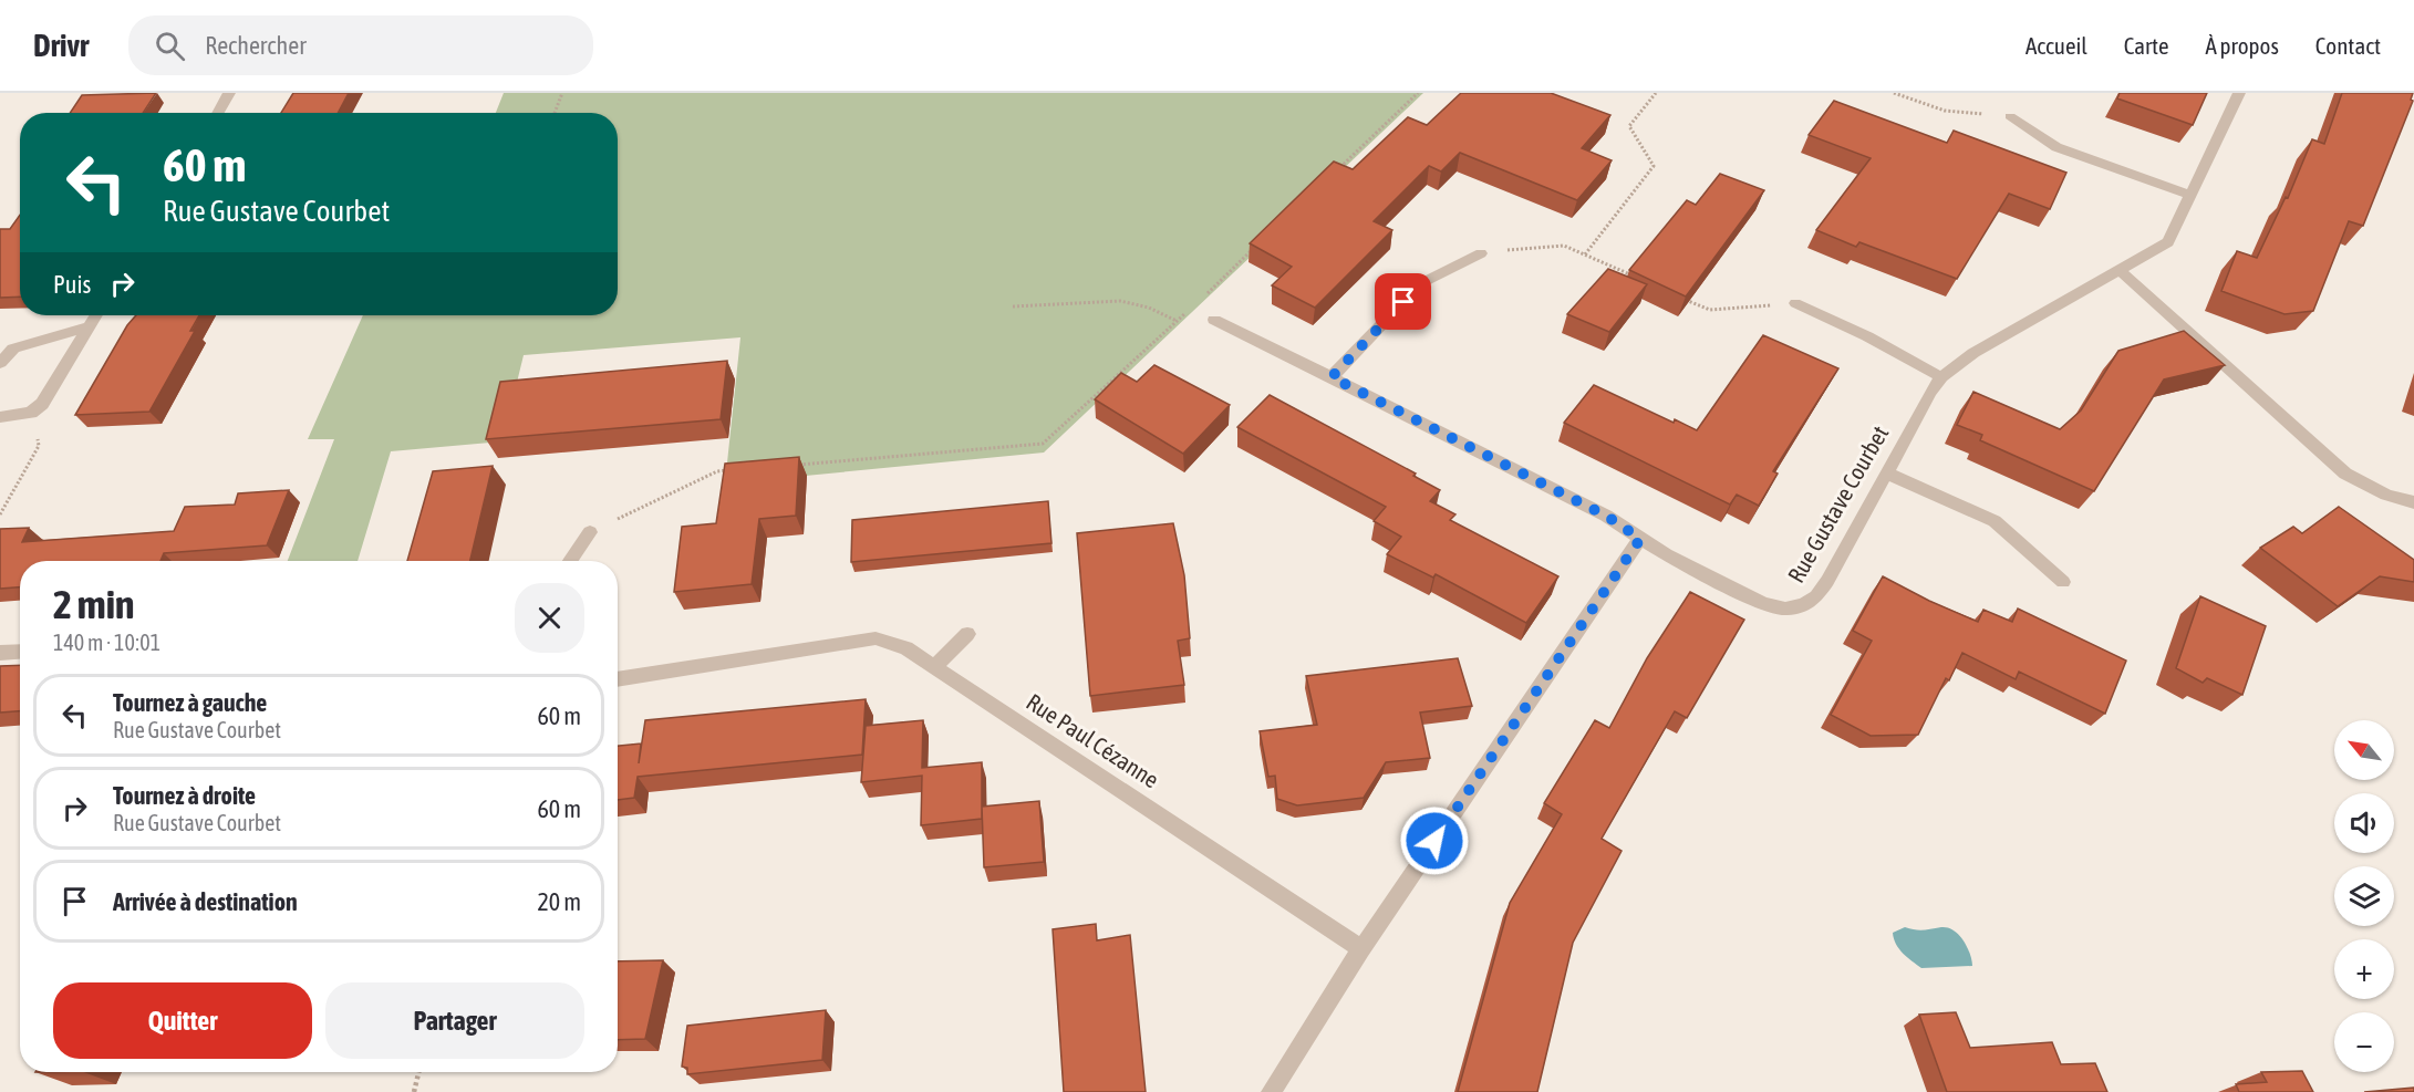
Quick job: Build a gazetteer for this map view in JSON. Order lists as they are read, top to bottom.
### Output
{
  "streets": {
    "street": ["Rue Gustave Courbet", "Rue Paul Cézanne"]
  },
  "north": "top left",
  "page": {
    "header": "Drivr",
    "search": "Rechercher",
    "nav": [
      "Accueil",
      "Carte",
      "À propos",
      "Contact"
    ],
    "turn": ["60 m", "Rue Gustave Courbet"],
    "then": "Puis",
    "heading": ["2 min", "140 m · 10:01"],
    "list": [
      {
        "name": "Tournez à gauche",
        "note": "Rue Gustave Courbet",
        "value": "60 m"
      },
      {
        "name": "Tournez à droite",
        "note": "Rue Gustave Courbet",
        "value": "60 m"
      },
      {
        "name": "Arrivée à destination",
        "value": "20 m"
      }
    ],
    "map_buttons": ["+", "−"],
    "buttons": ["Quitter", "Partager"]
  }
}
